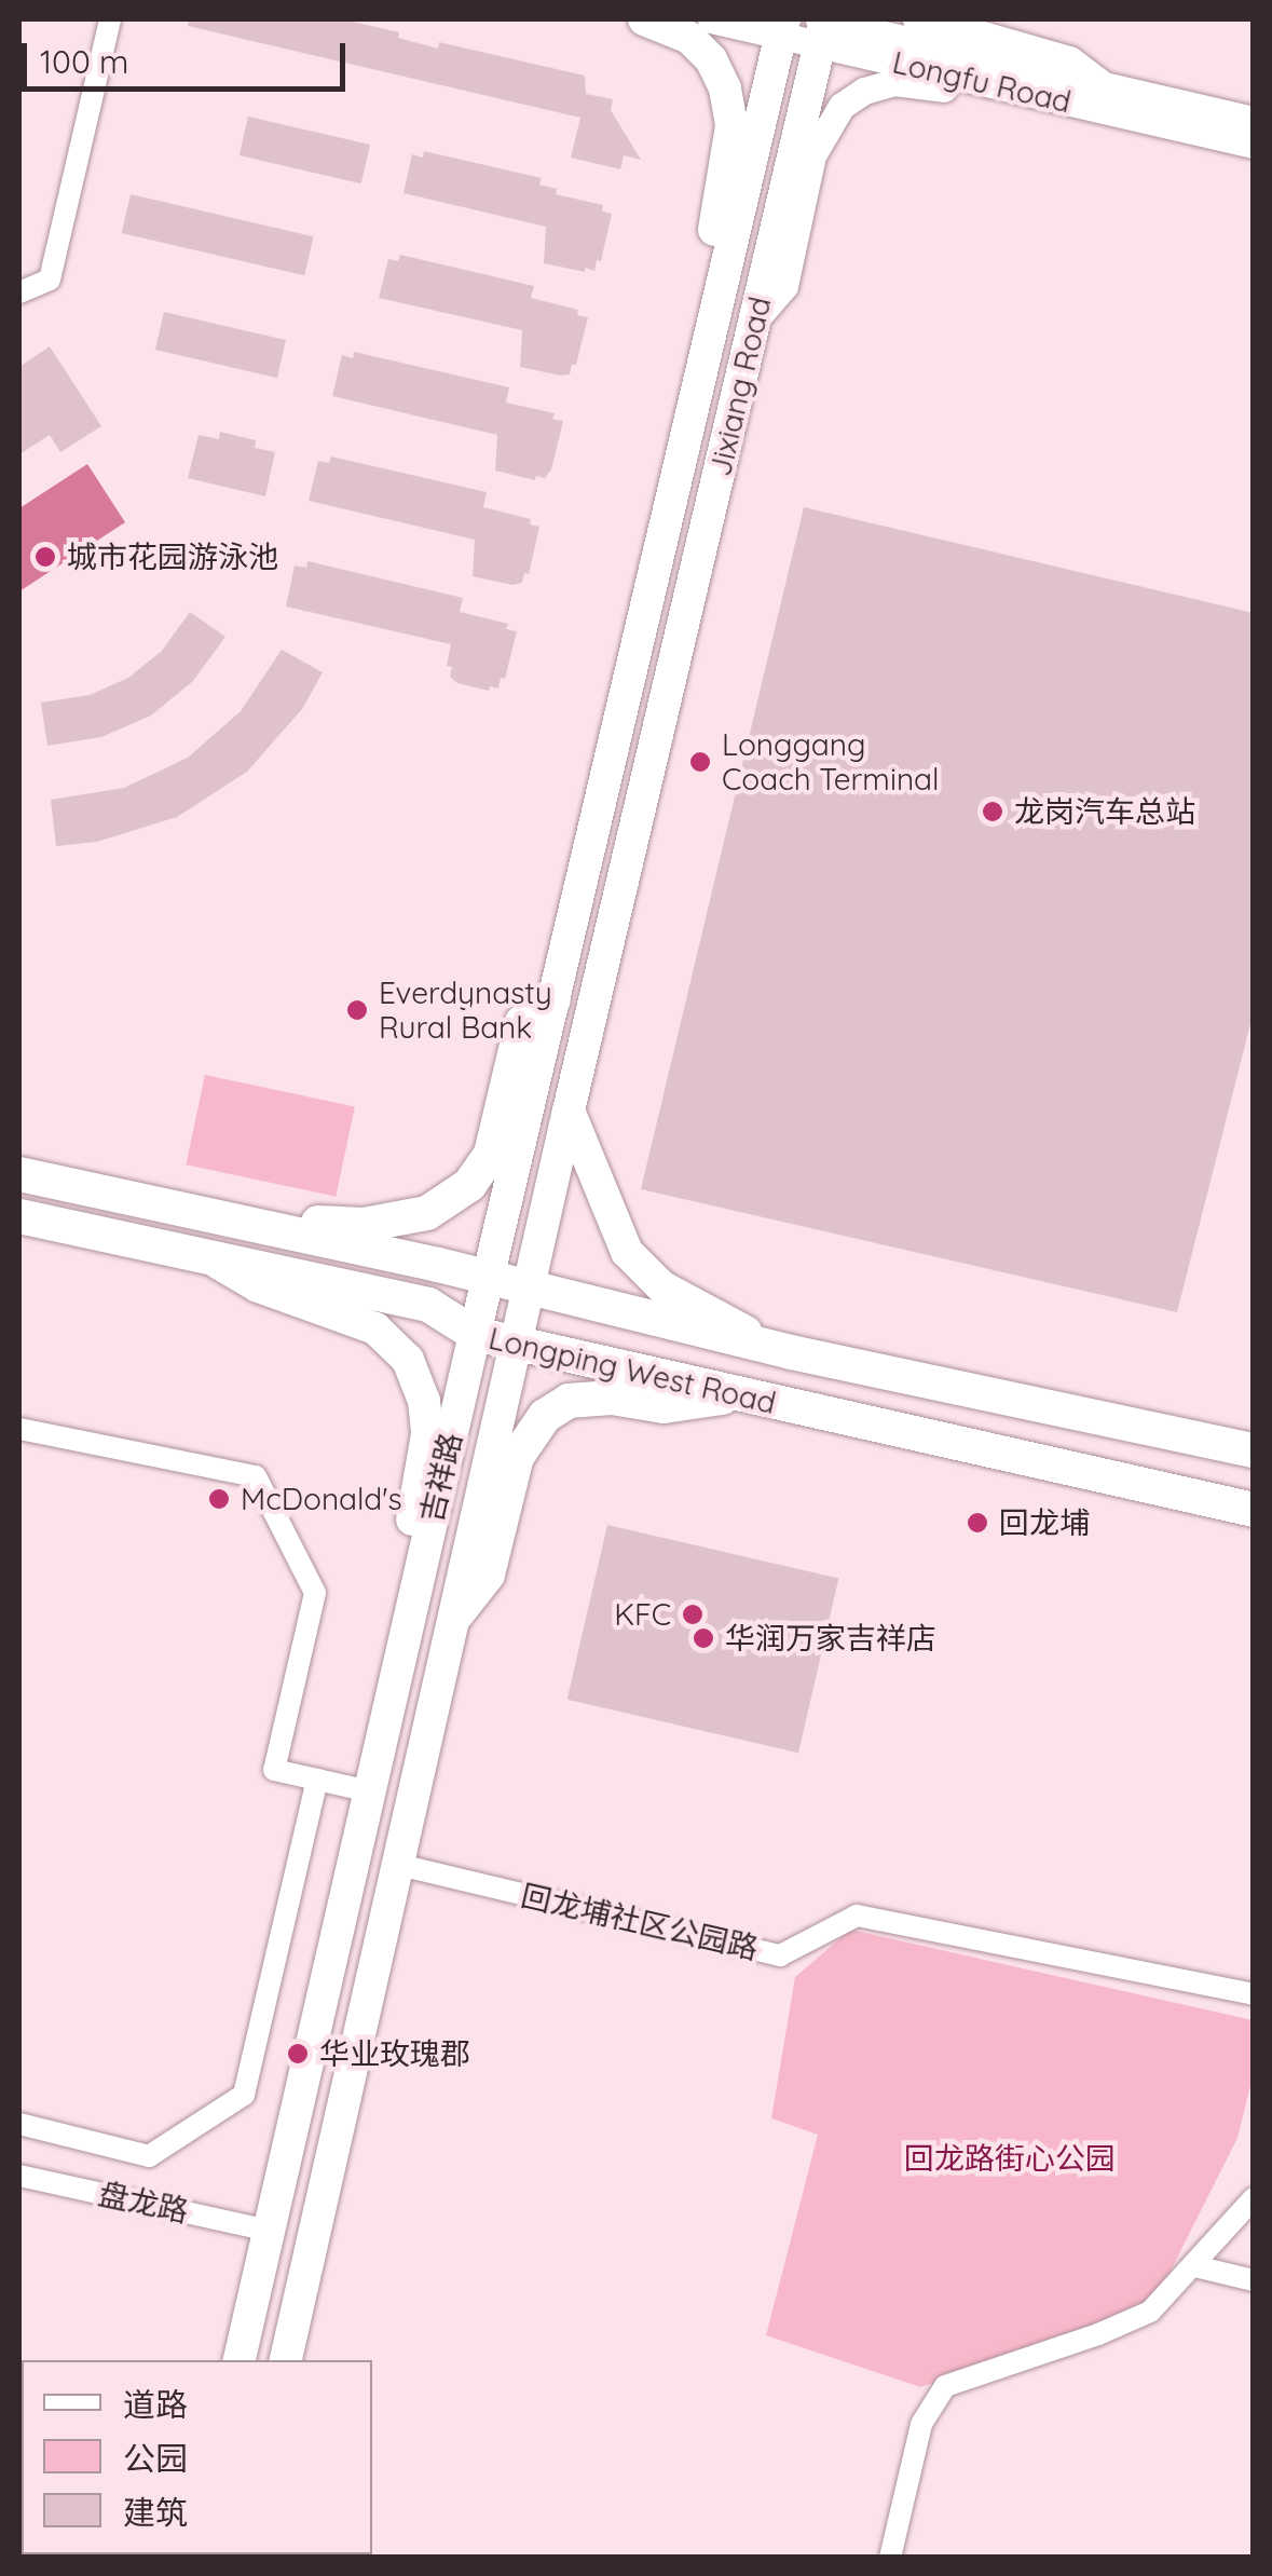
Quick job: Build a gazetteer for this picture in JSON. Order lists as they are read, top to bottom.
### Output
{
  "streets": {
    "main road": ["Jixiang Road", "Longping West Road", "吉祥路"],
    "street": ["Longfu Road", "回龙埔社区公园路", "盘龙路"]
  },
  "crossings": [
    ["Longfu Road", "Jixiang Road"],
    ["Jixiang Road", "吉祥路"],
    ["Longping West Road", "吉祥路"],
    ["吉祥路", "回龙埔社区公园路"],
    ["吉祥路", "盘龙路"]
  ],
  "parks": ["回龙路街心公园"],
  "places": [
    "城市花园游泳池",
    "Longgang Coach Terminal",
    "龙岗汽车总站",
    "Everdynasty Rural Bank",
    "McDonald's",
    "回龙埔",
    "KFC",
    "华润万家吉祥店",
    "华业玫瑰郡"
  ],
  "legend": ["道路", "公园", "建筑"],
  "scale_bar": "100 m"
}
